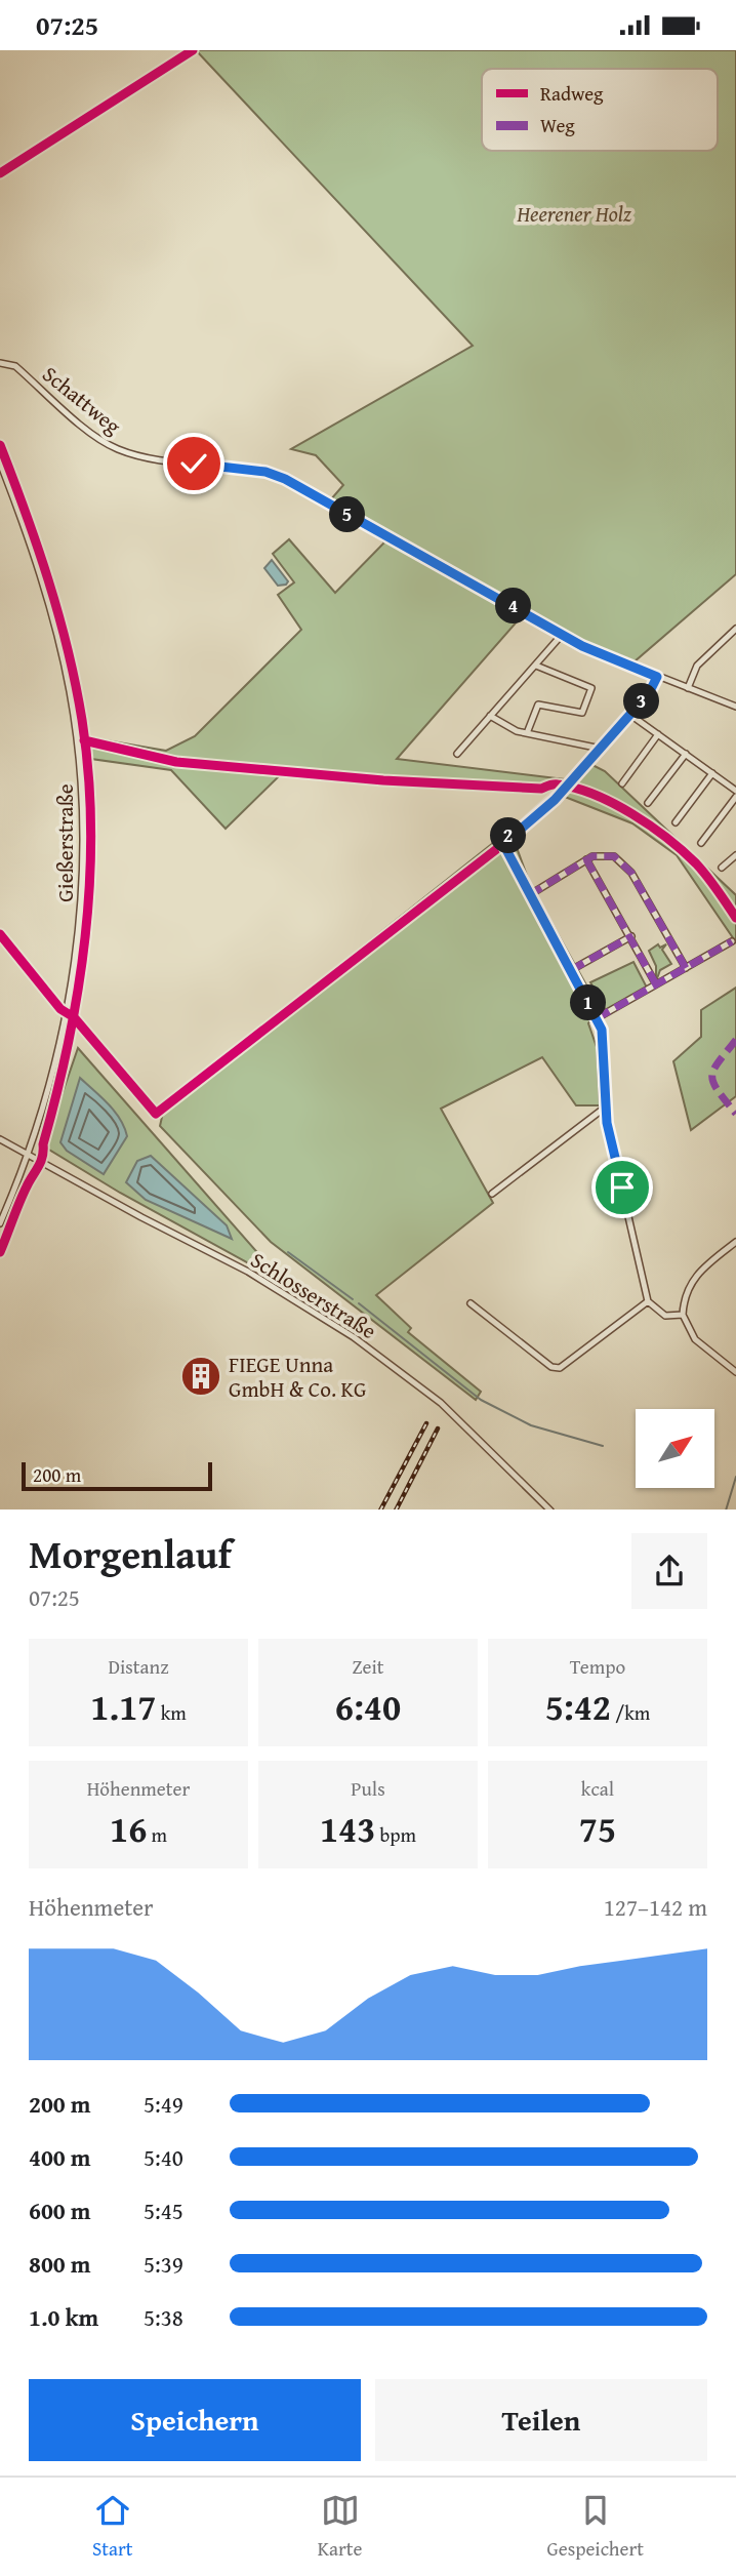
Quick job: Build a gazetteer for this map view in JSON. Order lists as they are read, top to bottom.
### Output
{
  "streets": {
    "street": ["Schattweg", "Gießerstraße", "Schlosserstraße"]
  },
  "crossings": [
    ["Gießerstraße", "Schlosserstraße"]
  ],
  "parks": ["Heerener Holz"],
  "places": {
    "building": ["FIEGE Unna GmbH & Co. KG"]
  },
  "legend": ["Radweg", "Weg"],
  "scale_bar": "200 m",
  "north": "top right",
  "page": {
    "status": "07:25",
    "pins": [
      "5",
      "4",
      "3",
      "2",
      "1"
    ],
    "scale": "200 m",
    "heading": ["Morgenlauf", "07:25"],
    "stats": [
      ["Distanz", "1.17 km"],
      ["Zeit", "6:40"],
      ["Tempo", "5:42 /km"],
      ["Höhenmeter", "16 m"],
      ["Puls", "143 bpm"],
      ["kcal", "75"]
    ],
    "chart": ["Höhenmeter", "127–142 m"],
    "list": [
      {
        "name": "200 m",
        "note": "5:49"
      },
      {
        "name": "400 m",
        "note": "5:40"
      },
      {
        "name": "600 m",
        "note": "5:45"
      },
      {
        "name": "800 m",
        "note": "5:39"
      },
      {
        "name": "1.0 km",
        "note": "5:38"
      }
    ],
    "buttons": ["Speichern", "Teilen"],
    "tabs": ["Start", "Karte", "Gespeichert"]
  }
}
